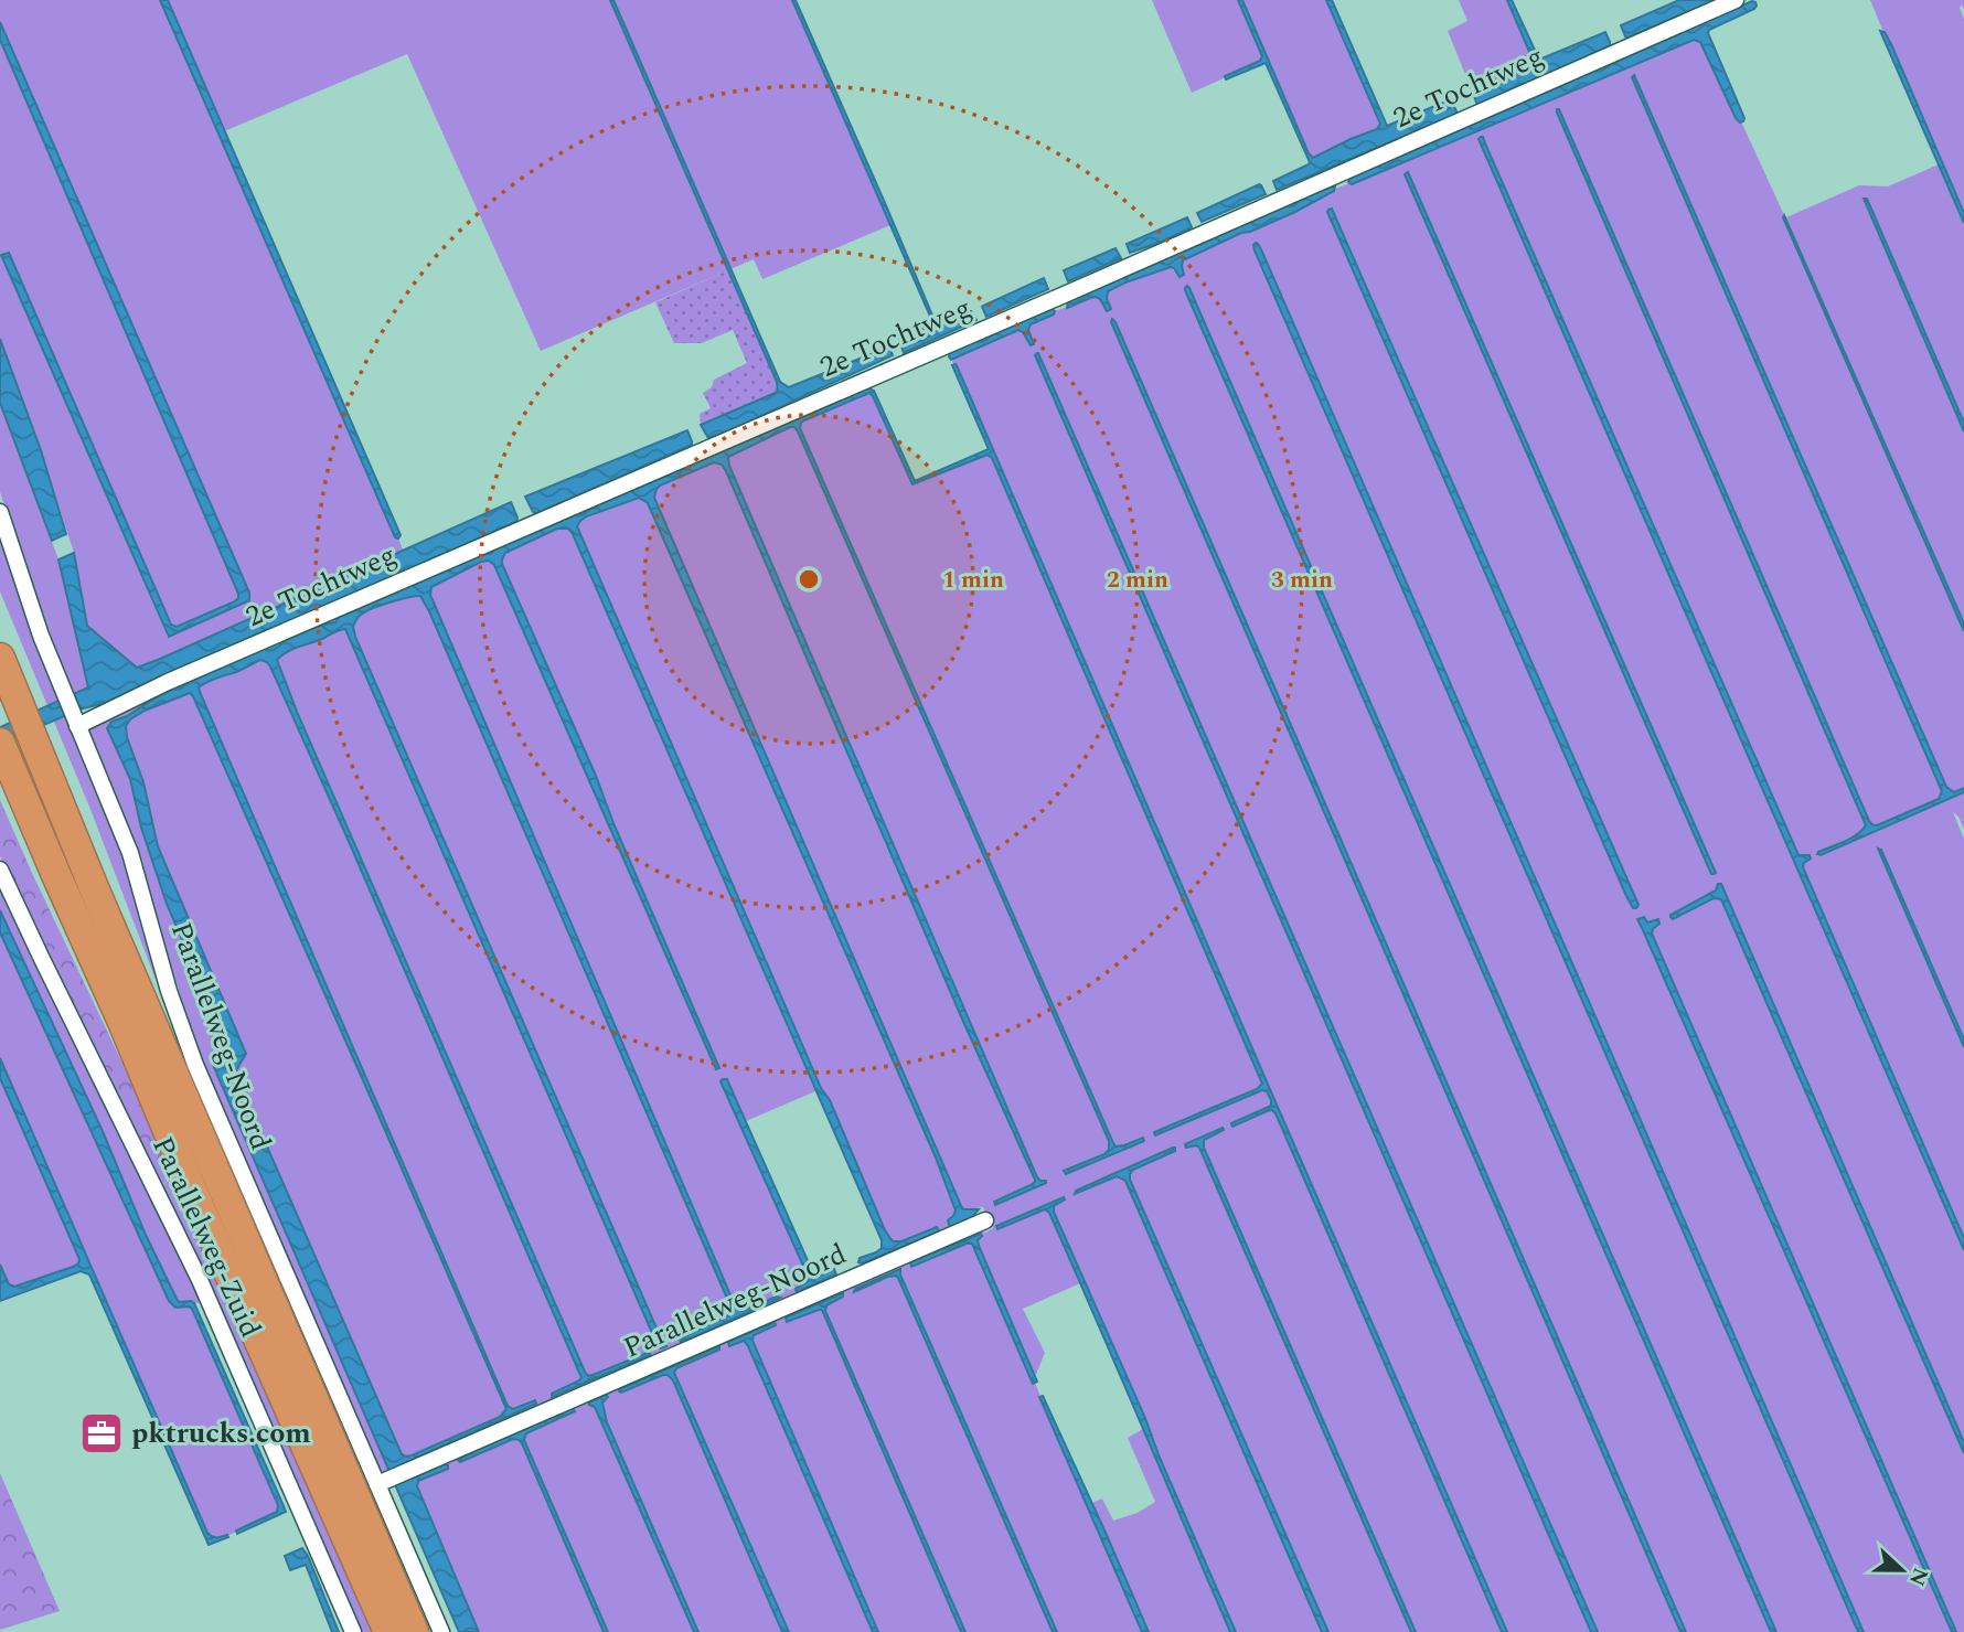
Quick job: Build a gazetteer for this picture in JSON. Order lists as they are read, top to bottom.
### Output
{
  "streets": {
    "street": ["2e Tochtweg", "Parallelweg-Noord", "Parallelweg-Zuid"]
  },
  "crossings": [
    ["2e Tochtweg", "Parallelweg-Noord"]
  ],
  "places": {
    "office": ["pktrucks.com"]
  },
  "north": "right",
  "rings": ["1 min", "2 min", "3 min"]
}
